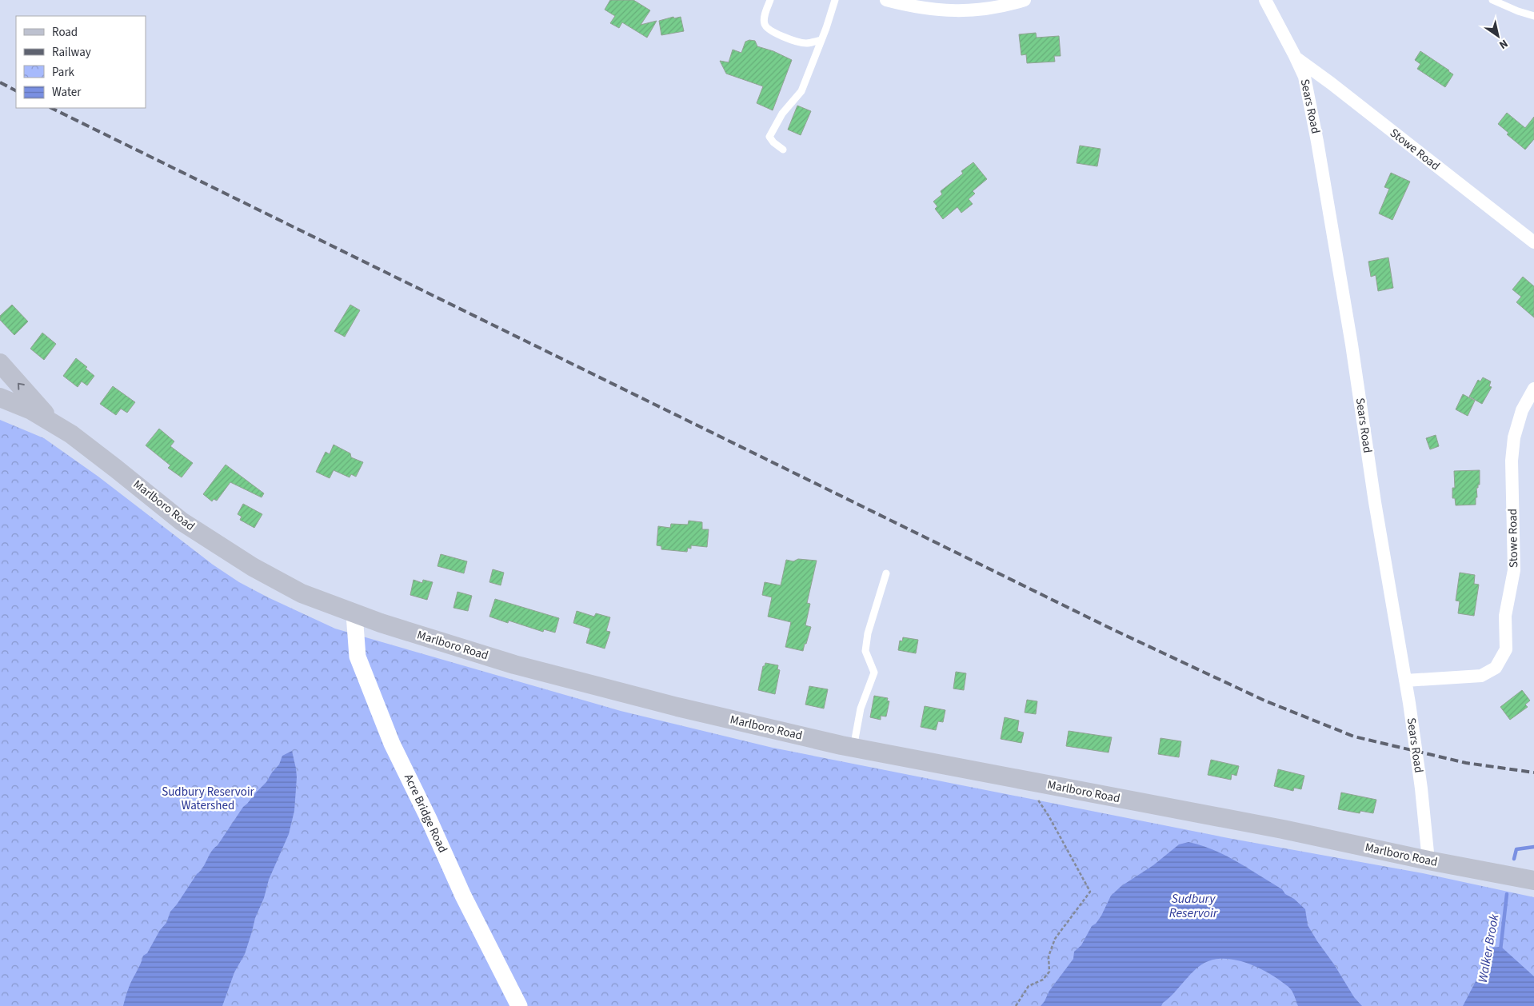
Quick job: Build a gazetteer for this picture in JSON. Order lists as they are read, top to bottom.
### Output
{
  "streets": {
    "main road": ["Marlboro Road"],
    "street": ["Sears Road", "Stowe Road", "Acre Bridge Road"]
  },
  "crossings": [
    ["Sears Road", "Stowe Road"],
    ["Sears Road", "Marlboro Road"],
    ["Marlboro Road", "Acre Bridge Road"]
  ],
  "water": ["Sudbury Reservoir", "Walker Brook"],
  "parks": ["Sudbury Reservoir Watershed"],
  "legend": [
    "Road",
    "Railway",
    "Park",
    "Water"
  ],
  "north": "bottom right"
}
